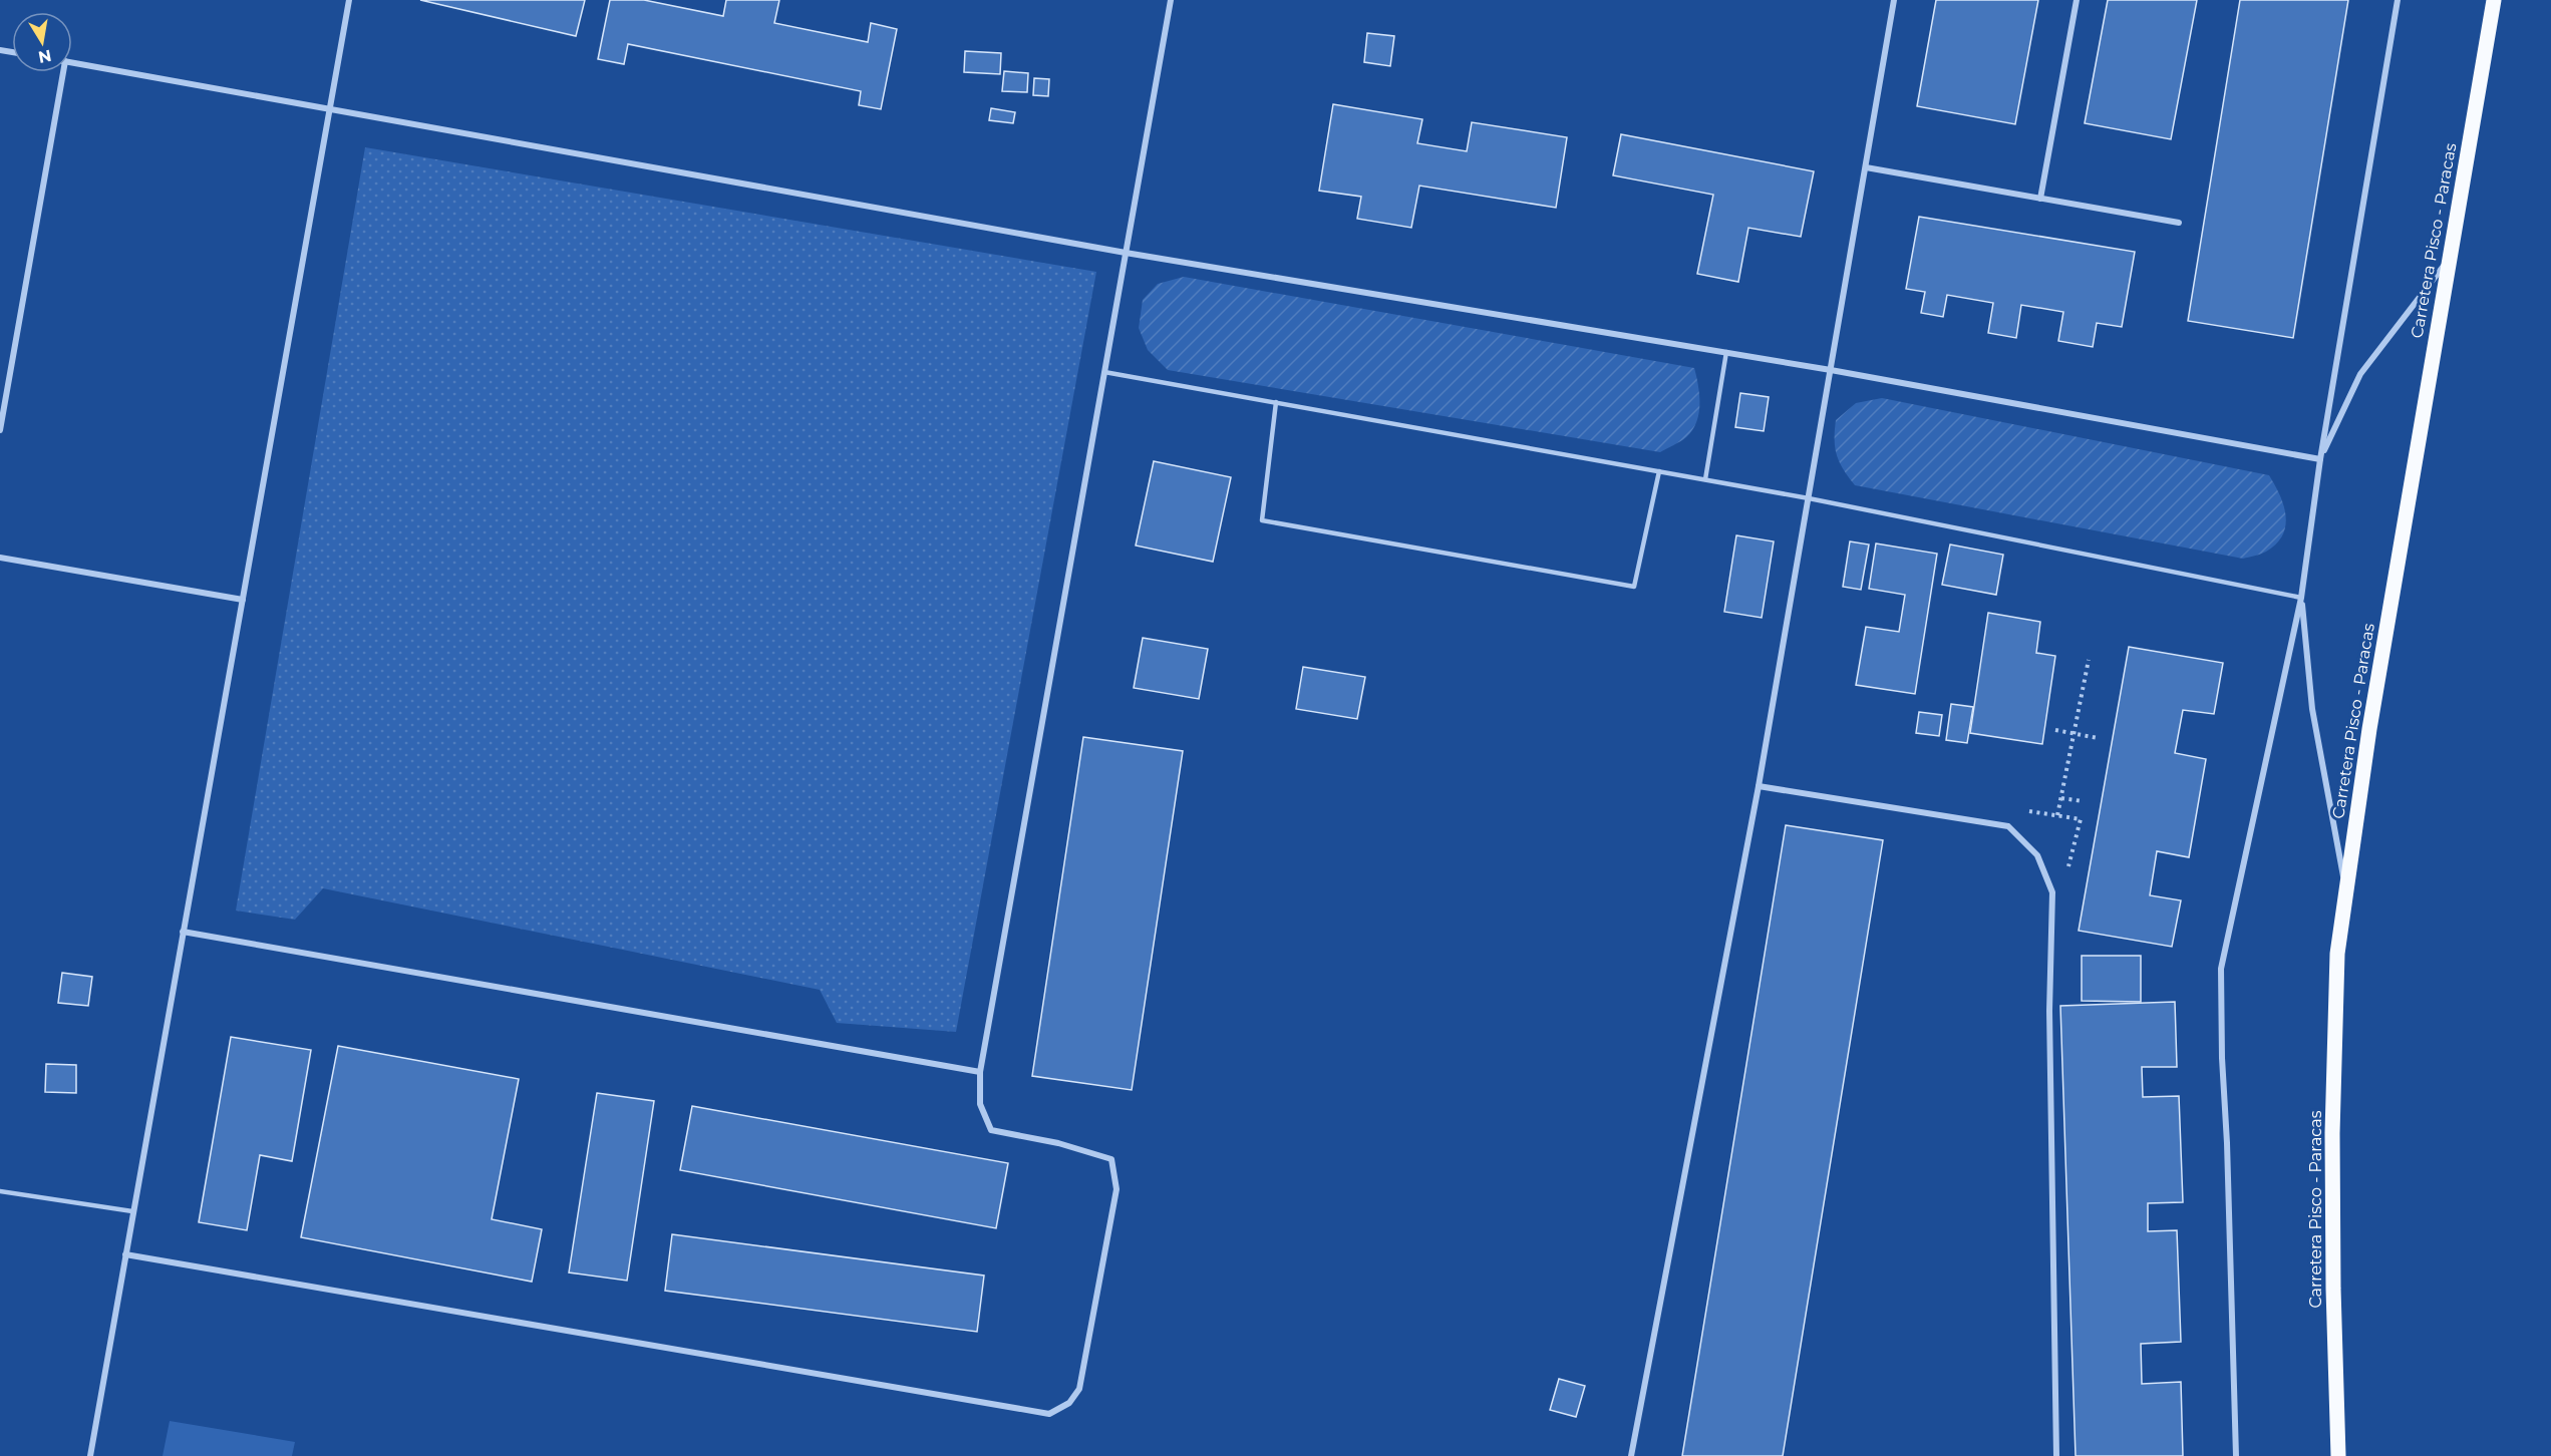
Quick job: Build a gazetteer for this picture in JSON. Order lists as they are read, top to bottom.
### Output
{
  "streets": {
    "main road": ["Carretera Pisco - Paracas"]
  },
  "north": "bottom"
}
